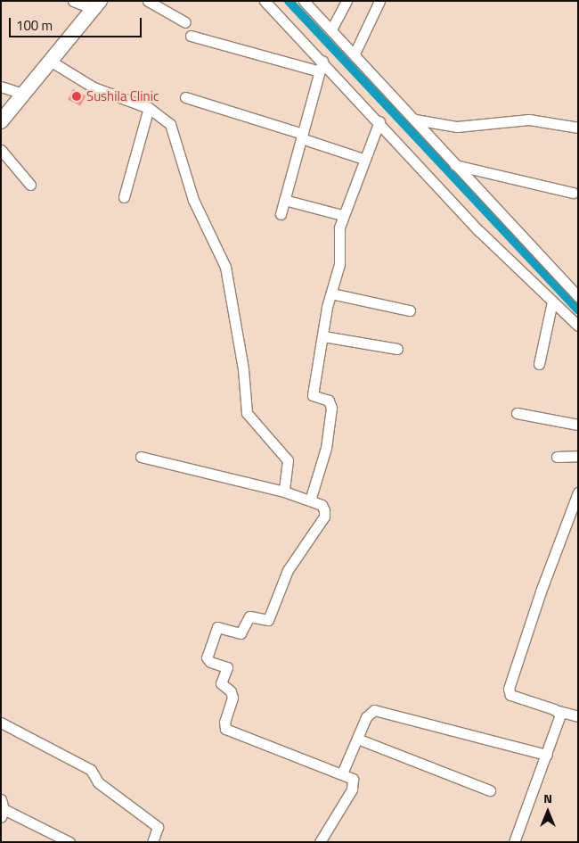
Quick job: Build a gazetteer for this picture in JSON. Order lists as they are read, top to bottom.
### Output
{
  "places": ["Sushila Clinic"],
  "scale_bar": "100 m",
  "north": "top"
}
